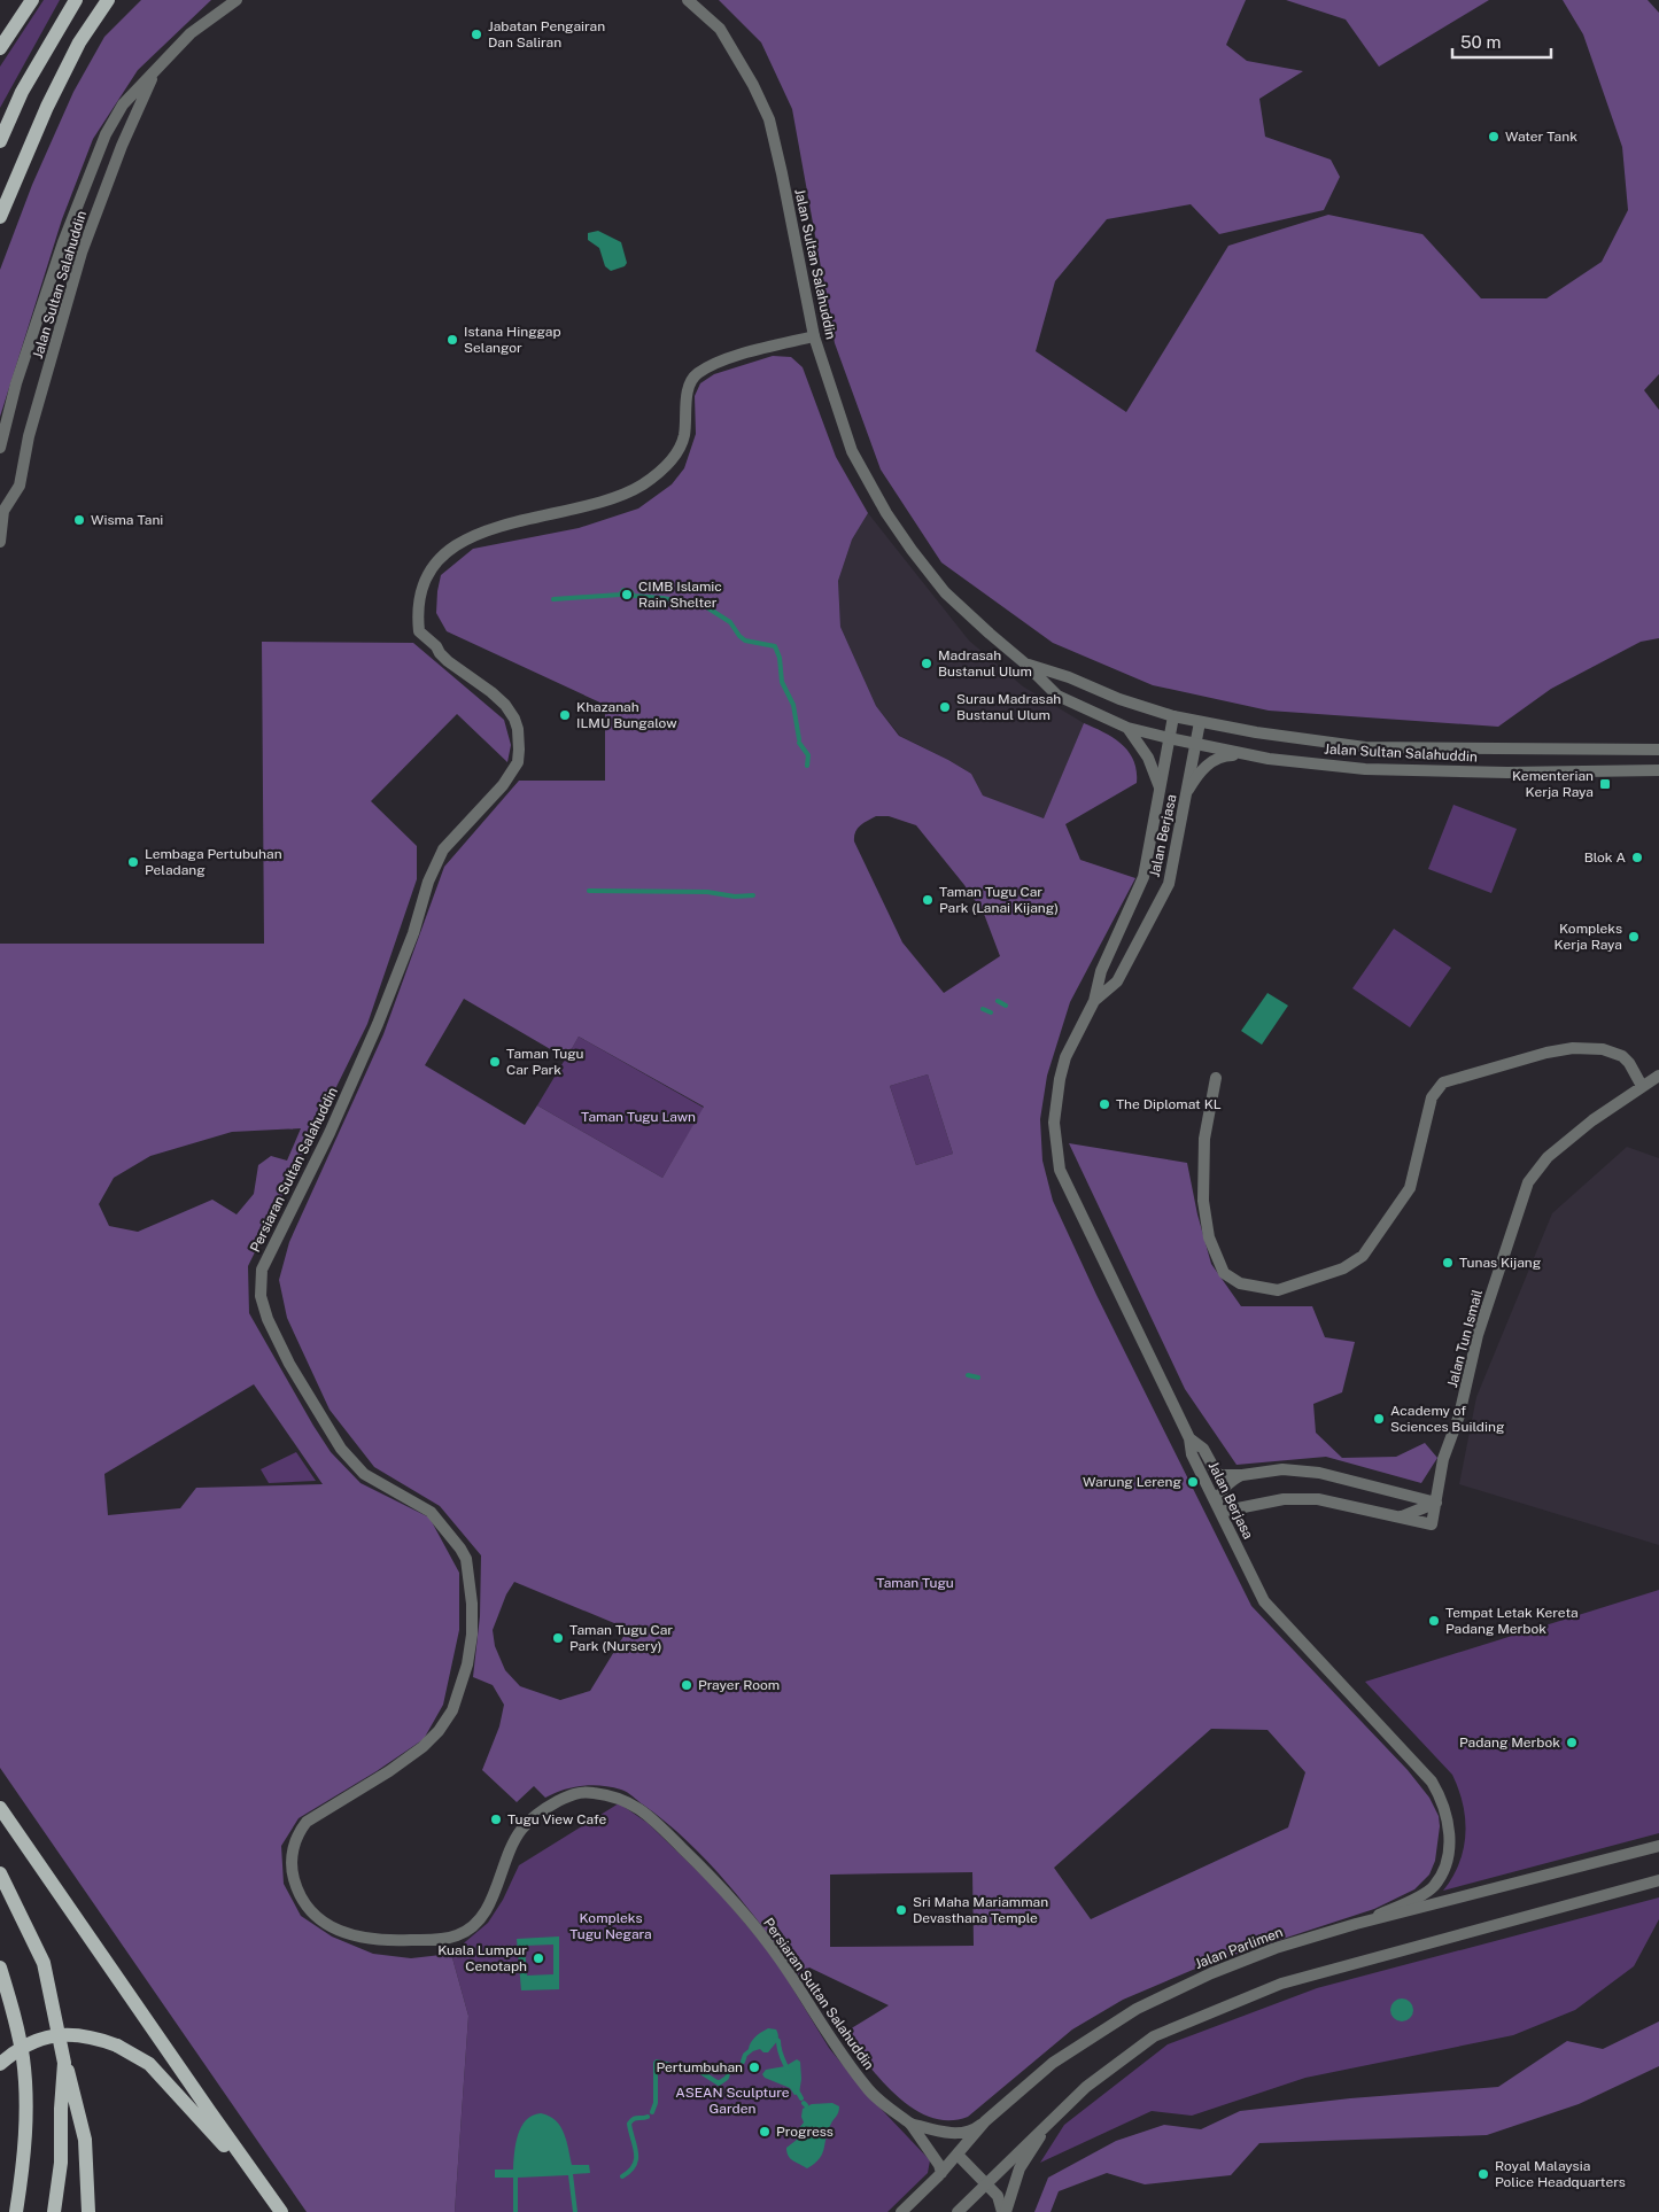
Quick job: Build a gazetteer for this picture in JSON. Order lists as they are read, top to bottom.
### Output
{
  "streets": {
    "street": [
      "Jalan Sultan Salahuddin",
      "Jalan Berjasa",
      "Persiaran Sultan Salahuddin",
      "Jalan Tun Ismail",
      "Jalan Parlimen"
    ]
  },
  "crossings": [
    ["Jalan Sultan Salahuddin", "Jalan Berjasa"],
    ["Jalan Sultan Salahuddin", "Persiaran Sultan Salahuddin"],
    ["Jalan Berjasa", "Jalan Tun Ismail"],
    ["Jalan Berjasa", "Jalan Parlimen"]
  ],
  "parks": [
    "Taman Tugu Lawn",
    "Taman Tugu",
    "Kompleks Tugu Negara",
    "ASEAN Sculpture Garden"
  ],
  "places": {
    "other": [
      "Jabatan Pengairan Dan Saliran",
      "Water Tank",
      "Istana Hinggap Selangor",
      "Wisma Tani",
      "CIMB Islamic Rain Shelter",
      "Madrasah Bustanul Ulum",
      "Surau Madrasah Bustanul Ulum",
      "Khazanah ILMU Bungalow",
      "Blok A",
      "Lembaga Pertubuhan Peladang",
      "Taman Tugu Car Park (Lanai Kijang)",
      "Kompleks Kerja Raya",
      "Taman Tugu Car Park",
      "The Diplomat KL",
      "Tunas Kijang",
      "Academy of Sciences Building",
      "Warung Lereng",
      "Tempat Letak Kereta Padang Merbok",
      "Taman Tugu Car Park (Nursery)",
      "Prayer Room",
      "Padang Merbok",
      "Tugu View Cafe",
      "Sri Maha Mariamman Devasthana Temple",
      "Kuala Lumpur Cenotaph",
      "Pertumbuhan",
      "Progress",
      "Royal Malaysia Police Headquarters"
    ],
    "transit": ["Kementerian Kerja Raya"]
  },
  "scale_bar": "50 m"
}
